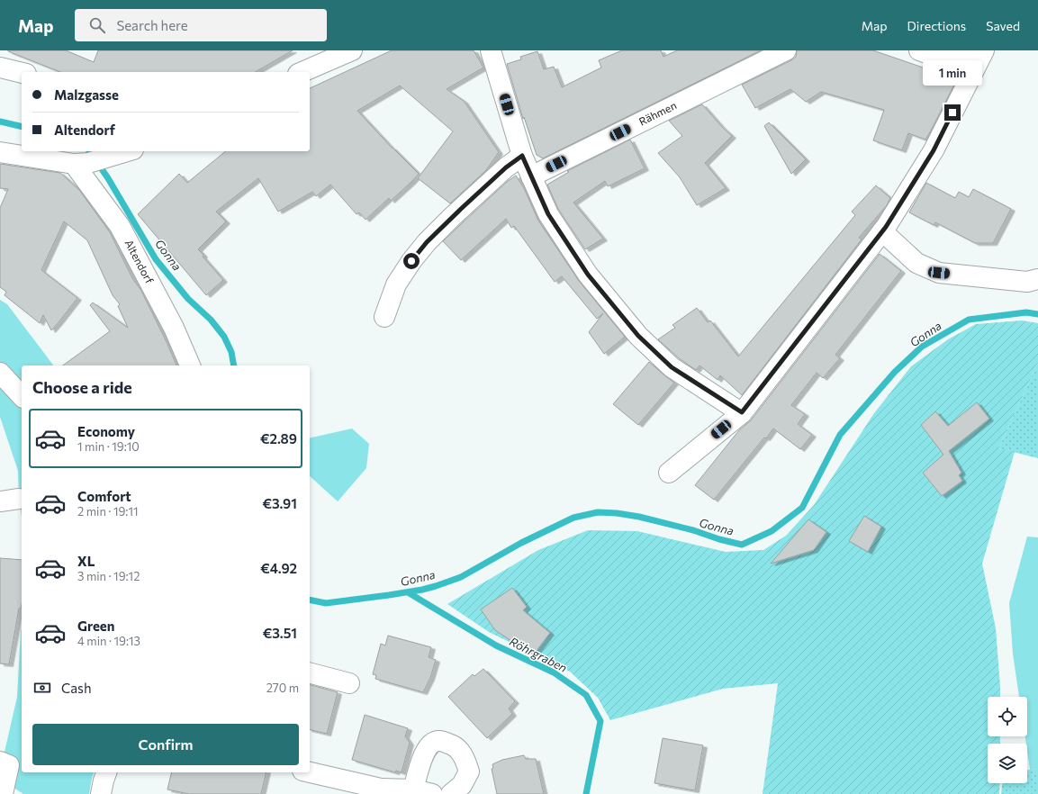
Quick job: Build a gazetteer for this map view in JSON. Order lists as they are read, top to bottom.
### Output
{
  "streets": {
    "street": ["Rähmen", "Altendorf"]
  },
  "water": ["Gonna", "Röhrgraben"],
  "page": {
    "header": "Map",
    "search": "Search here",
    "nav": ["Map", "Directions", "Saved"],
    "bubble": "1 min",
    "banner": ["Malzgasse", "Altendorf"],
    "heading": "Choose a ride",
    "list": [
      {
        "name": "Economy",
        "note": "1 min · 19:10",
        "value": "€2.89"
      },
      {
        "name": "Comfort",
        "note": "2 min · 19:11",
        "value": "€3.91"
      },
      {
        "name": "XL",
        "note": "3 min · 19:12",
        "value": "€4.92"
      },
      {
        "name": "Green",
        "note": "4 min · 19:13",
        "value": "€3.51"
      }
    ],
    "pay": ["Cash", "270 m"],
    "buttons": "Confirm"
  }
}
